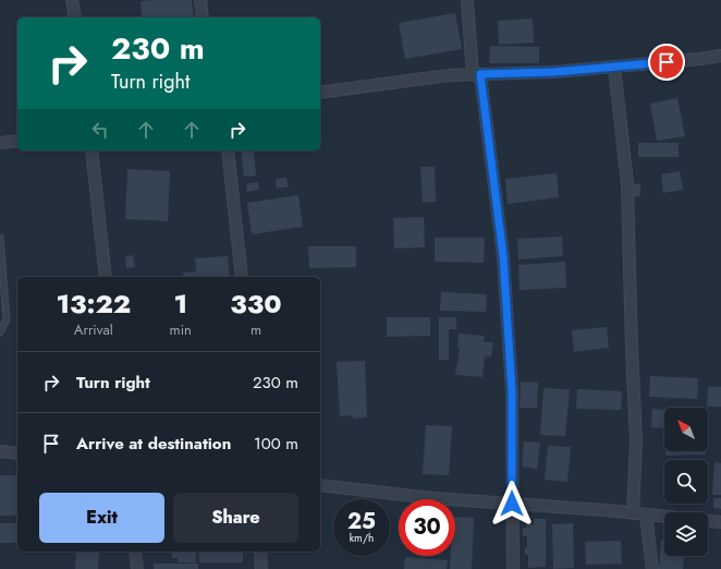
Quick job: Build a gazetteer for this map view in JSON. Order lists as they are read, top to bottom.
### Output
{
  "north": "top left",
  "page": {
    "turn": ["230 m", "Turn right"],
    "eta": [
      "13:22",
      "Arrival",
      "1",
      "min",
      "330",
      "m"
    ],
    "list": [
      {
        "name": "Turn right",
        "value": "230 m"
      },
      {
        "name": "Arrive at destination",
        "value": "100 m"
      }
    ],
    "buttons": ["Exit", "Share"],
    "speed": "25 km/h",
    "limit": "30"
  }
}
